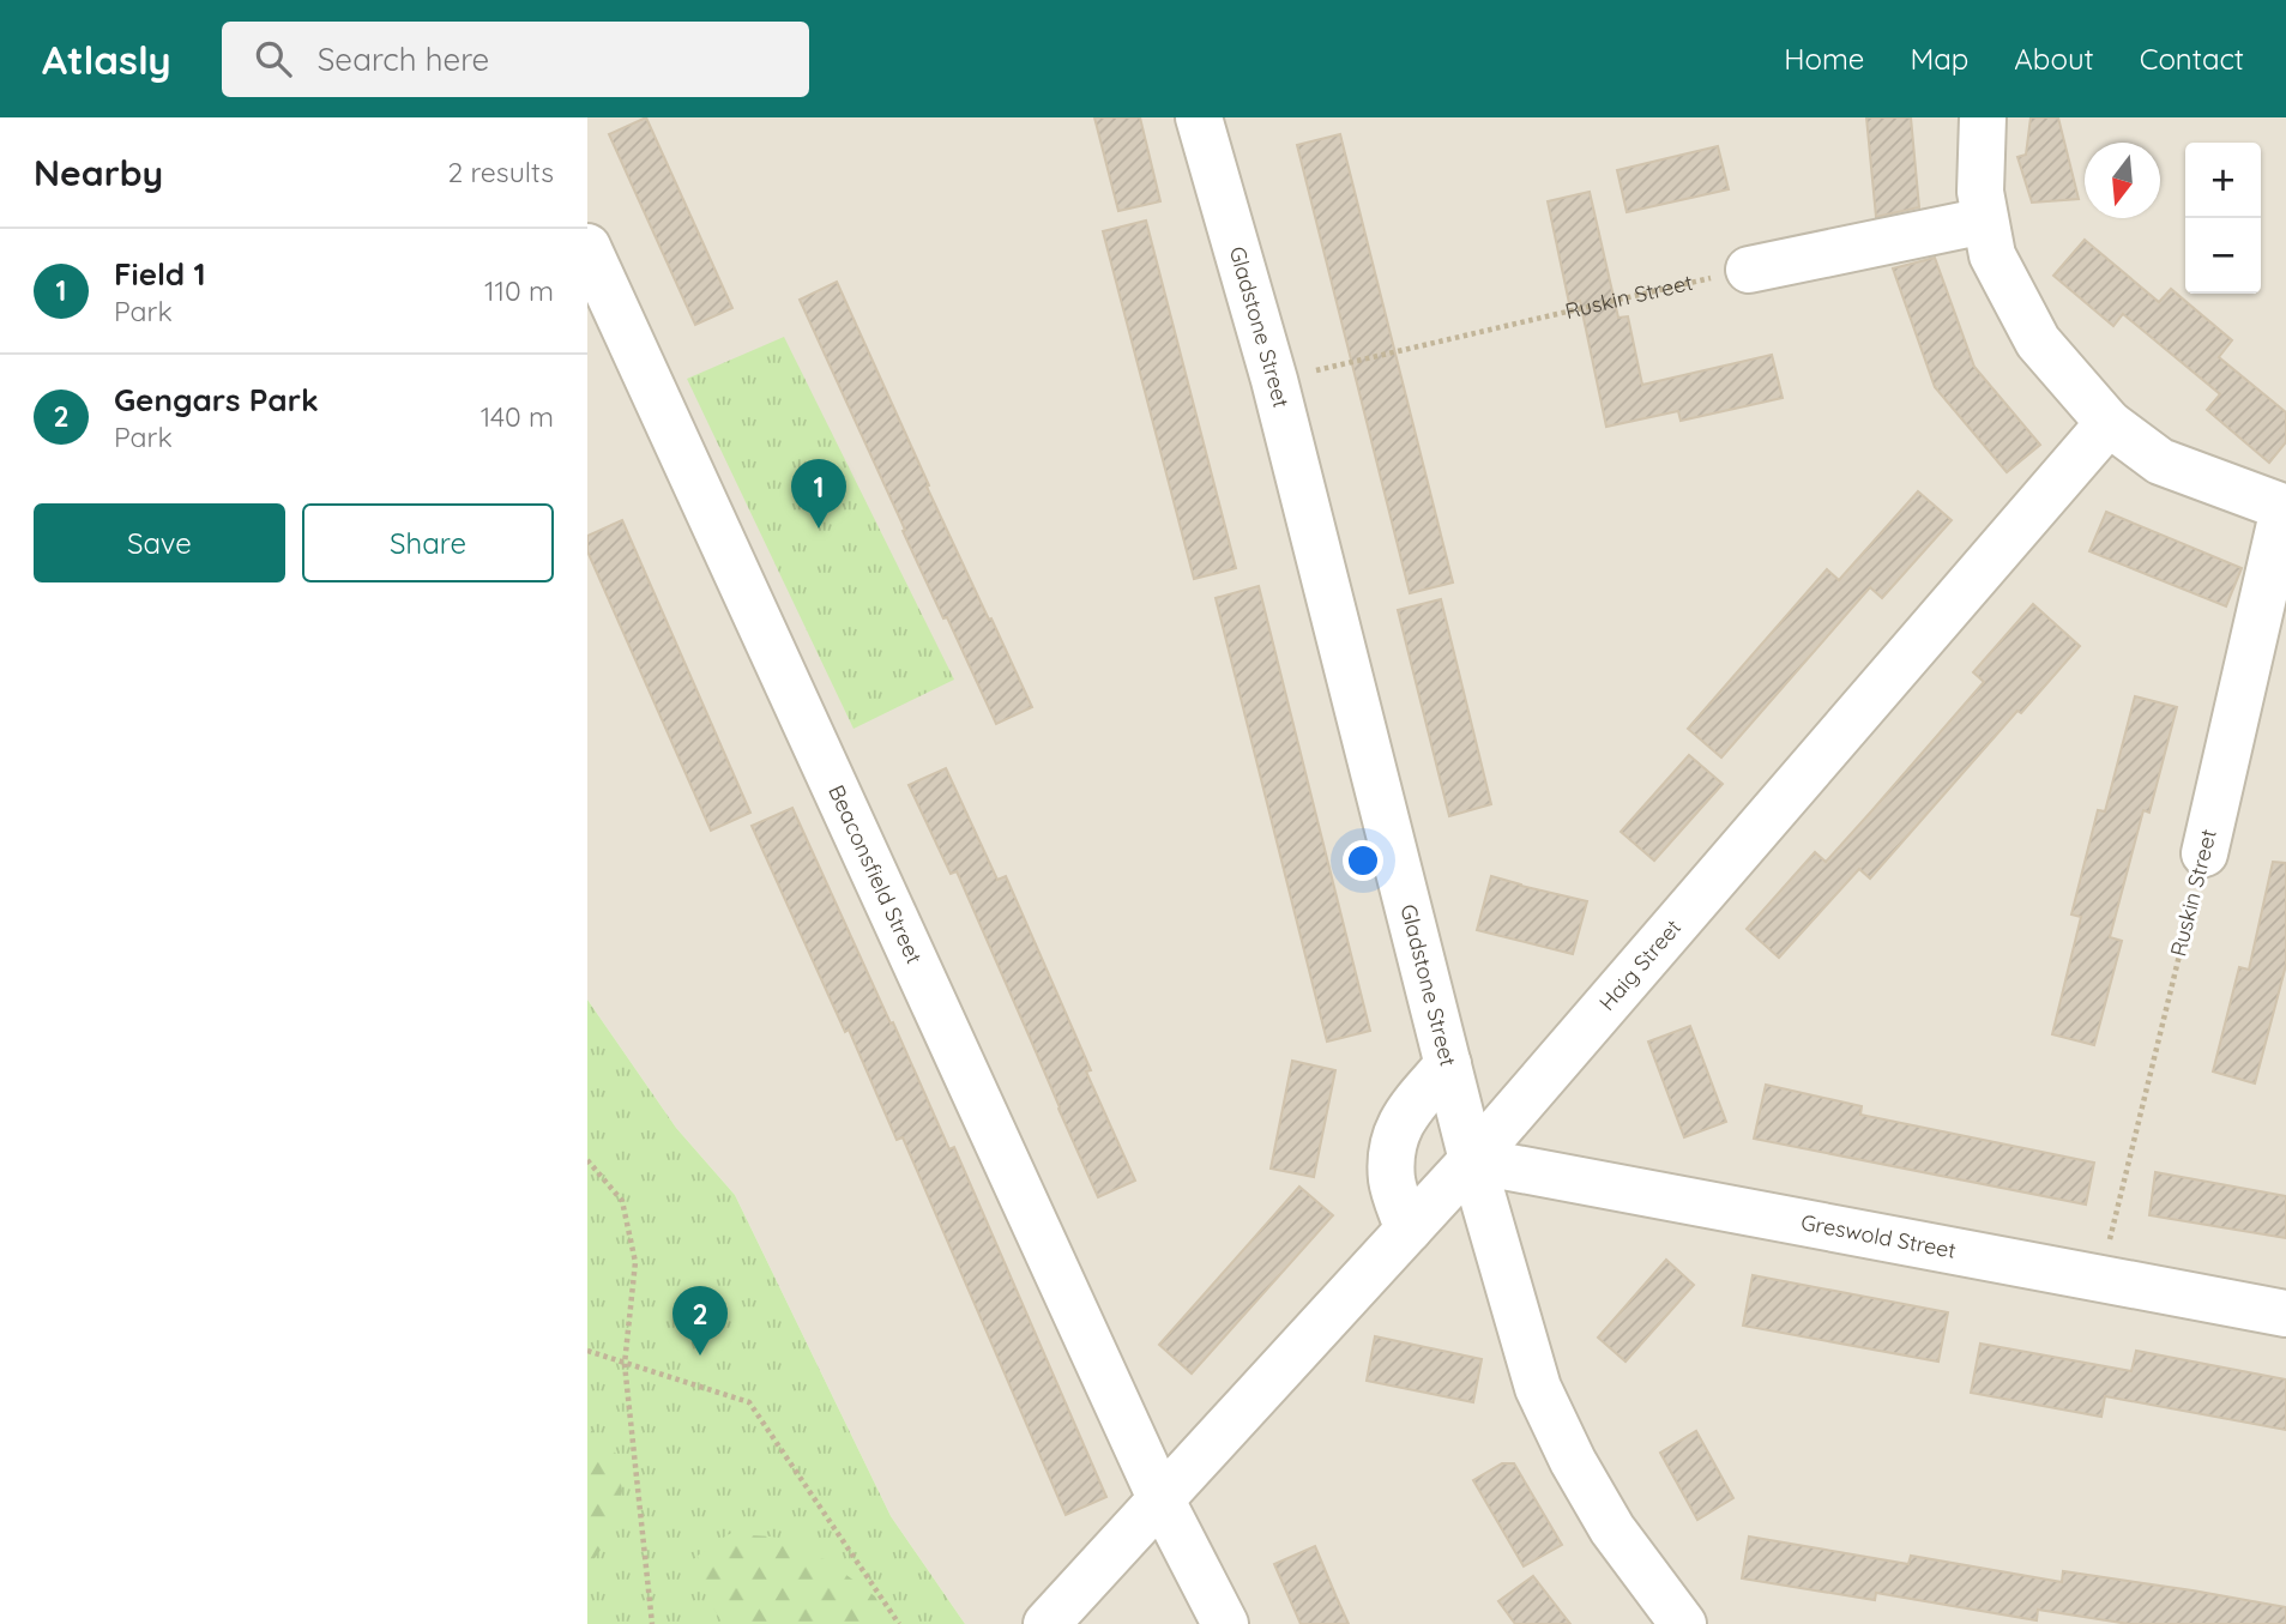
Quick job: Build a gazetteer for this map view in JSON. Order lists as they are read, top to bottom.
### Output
{
  "streets": {
    "street": [
      "Ruskin Street",
      "Gladstone Street",
      "Beaconsfield Street",
      "Haig Street",
      "Greswold Street"
    ]
  },
  "crossings": [
    ["Ruskin Street", "Gladstone Street"],
    ["Ruskin Street", "Haig Street"],
    ["Ruskin Street", "Greswold Street"],
    ["Gladstone Street", "Haig Street"],
    ["Gladstone Street", "Greswold Street"],
    ["Beaconsfield Street", "Haig Street"],
    ["Haig Street", "Greswold Street"]
  ],
  "north": "bottom",
  "page": {
    "header": "Atlasly",
    "search": "Search here",
    "nav": [
      "Home",
      "Map",
      "About",
      "Contact"
    ],
    "heading": ["Nearby", "2 results"],
    "map_buttons": ["+", "−"],
    "list": [
      {
        "mark": "1",
        "name": "Field 1",
        "note": "Park",
        "value": "110 m"
      },
      {
        "mark": "2",
        "name": "Gengars Park",
        "note": "Park",
        "value": "140 m"
      }
    ],
    "pins": ["1", "2"],
    "buttons": ["Save", "Share"]
  }
}
